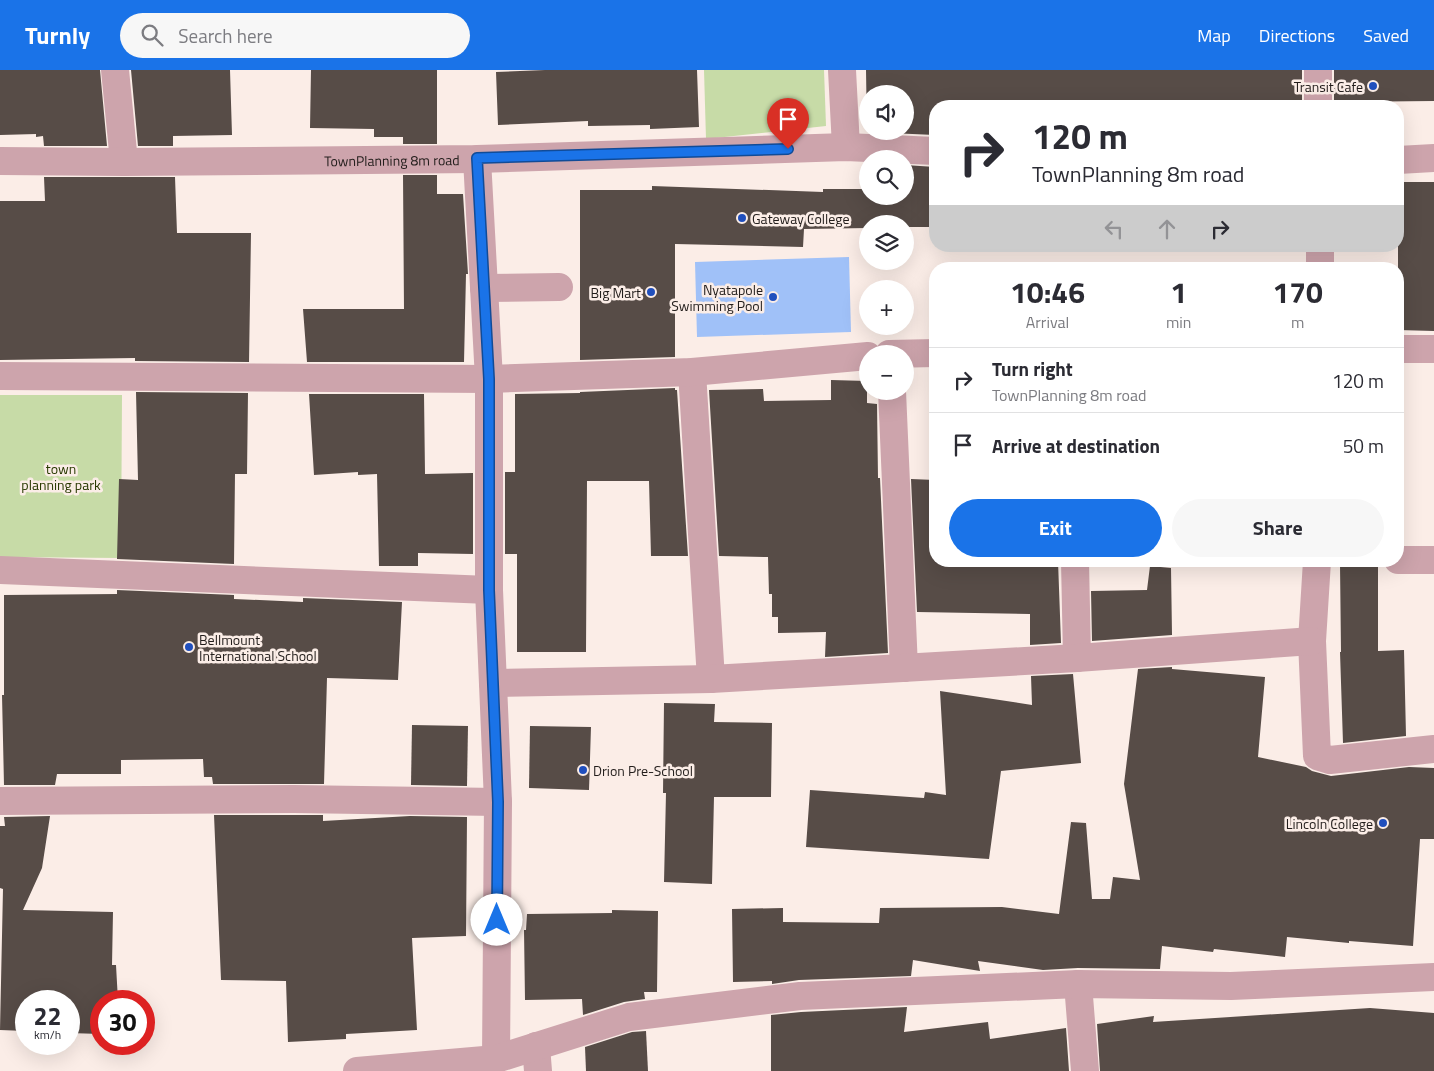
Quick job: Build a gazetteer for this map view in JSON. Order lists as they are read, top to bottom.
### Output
{
  "streets": {
    "street": ["TownPlanning 8m road"]
  },
  "parks": ["town planning park"],
  "places": [
    "Transit Cafe",
    "Gateway College",
    "Big Mart",
    "Nyatapole Swimming Pool",
    "Bellmount International School",
    "Drion Pre-School",
    "Lincoln College"
  ],
  "page": {
    "header": "Turnly",
    "search": "Search here",
    "nav": ["Map", "Directions", "Saved"],
    "map_buttons": ["+", "−"],
    "turn": ["120 m", "TownPlanning 8m road"],
    "eta": [
      "10:46",
      "Arrival",
      "1",
      "min",
      "170",
      "m"
    ],
    "list": [
      {
        "name": "Turn right",
        "note": "TownPlanning 8m road",
        "value": "120 m"
      },
      {
        "name": "Arrive at destination",
        "value": "50 m"
      }
    ],
    "buttons": ["Exit", "Share"],
    "speed": "22 km/h",
    "limit": "30"
  }
}
